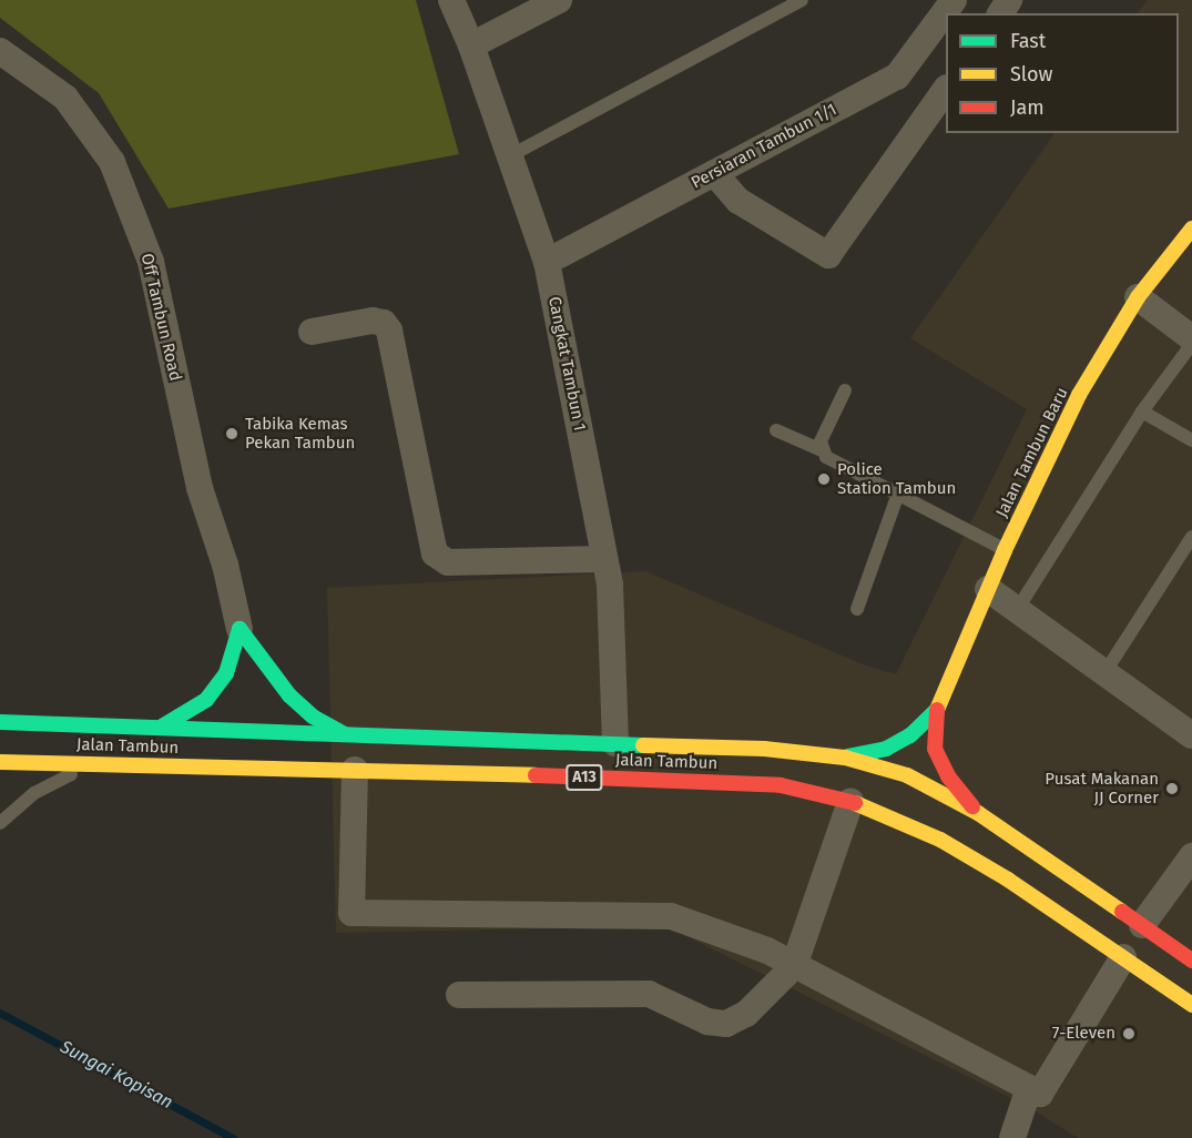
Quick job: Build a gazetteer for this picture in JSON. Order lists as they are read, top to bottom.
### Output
{
  "streets": {
    "main road": ["Jalan Tambun Baru", "Jalan Tambun", "A13"],
    "street": ["Persiaran Tambun 1/1", "Off Tambun Road", "Cangkat Tambun 1"]
  },
  "crossings": [
    ["Persiaran Tambun 1/1", "Cangkat Tambun 1"],
    ["Cangkat Tambun 1", "Jalan Tambun"]
  ],
  "water": ["Sungai Kopisan"],
  "places": [
    "Tabika Kemas Pekan Tambun",
    "Police Station Tambun",
    "Pusat Makanan JJ Corner",
    "7-Eleven"
  ],
  "legend": ["Fast", "Slow", "Jam"]
}
